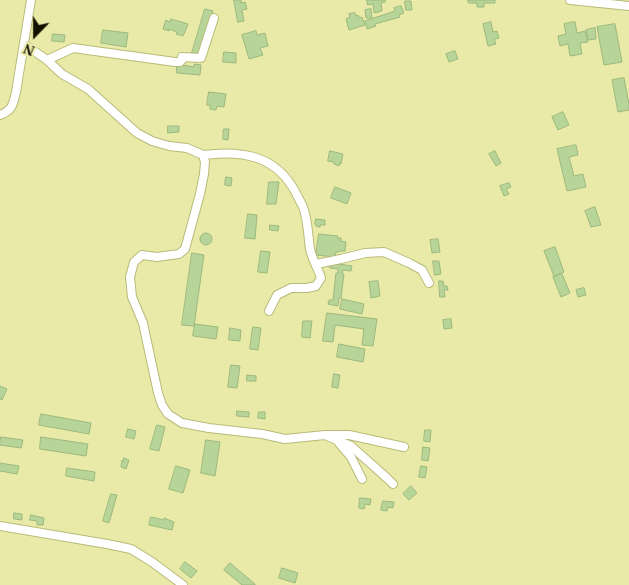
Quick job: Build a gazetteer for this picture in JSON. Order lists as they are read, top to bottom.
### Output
{
  "north": "bottom"
}
